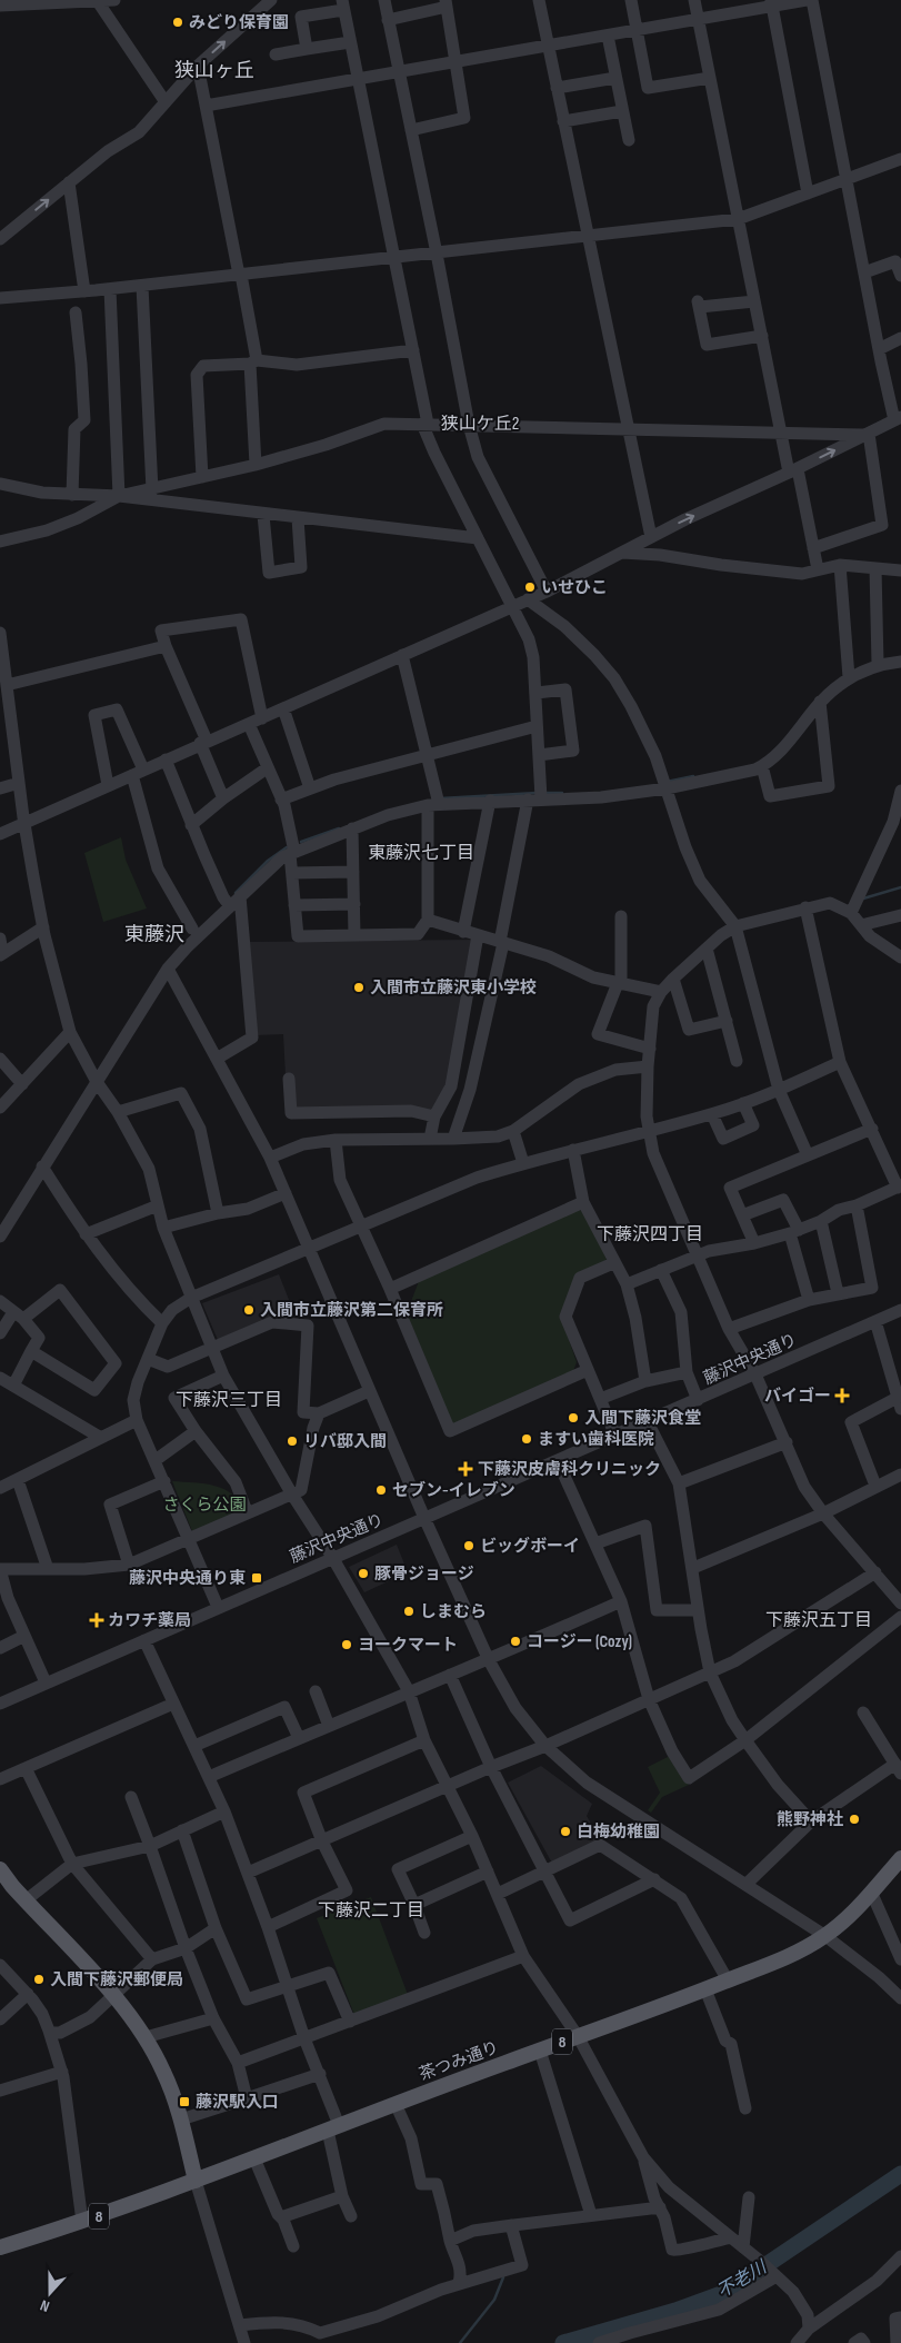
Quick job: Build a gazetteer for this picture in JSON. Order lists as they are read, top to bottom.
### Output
{
  "streets": {
    "main road": ["8", "茶つみ通り"],
    "street": ["藤沢中央通り"]
  },
  "districts": [
    "狭山ヶ丘",
    "狭山ケ丘2",
    "東藤沢七丁目",
    "東藤沢",
    "下藤沢四丁目",
    "下藤沢三丁目",
    "下藤沢五丁目",
    "下藤沢二丁目"
  ],
  "water": ["不老川"],
  "parks": ["さくら公園"],
  "places": {
    "other": [
      "みどり保育園",
      "いせひこ",
      "入間市立藤沢東小学校",
      "入間市立藤沢第二保育所",
      "入間下藤沢食堂",
      "ますい歯科医院",
      "リバ邸入間",
      "セブン-イレブン",
      "ビッグボーイ",
      "豚骨ジョージ",
      "しまむら",
      "コージー (Cozy)",
      "ヨークマート",
      "熊野神社",
      "白梅幼稚園",
      "入間下藤沢郵便局"
    ],
    "health": ["バイゴー", "下藤沢皮膚科クリニック", "カワチ薬局"],
    "transit": ["藤沢中央通り東", "藤沢駅入口"]
  },
  "north": "bottom"
}
